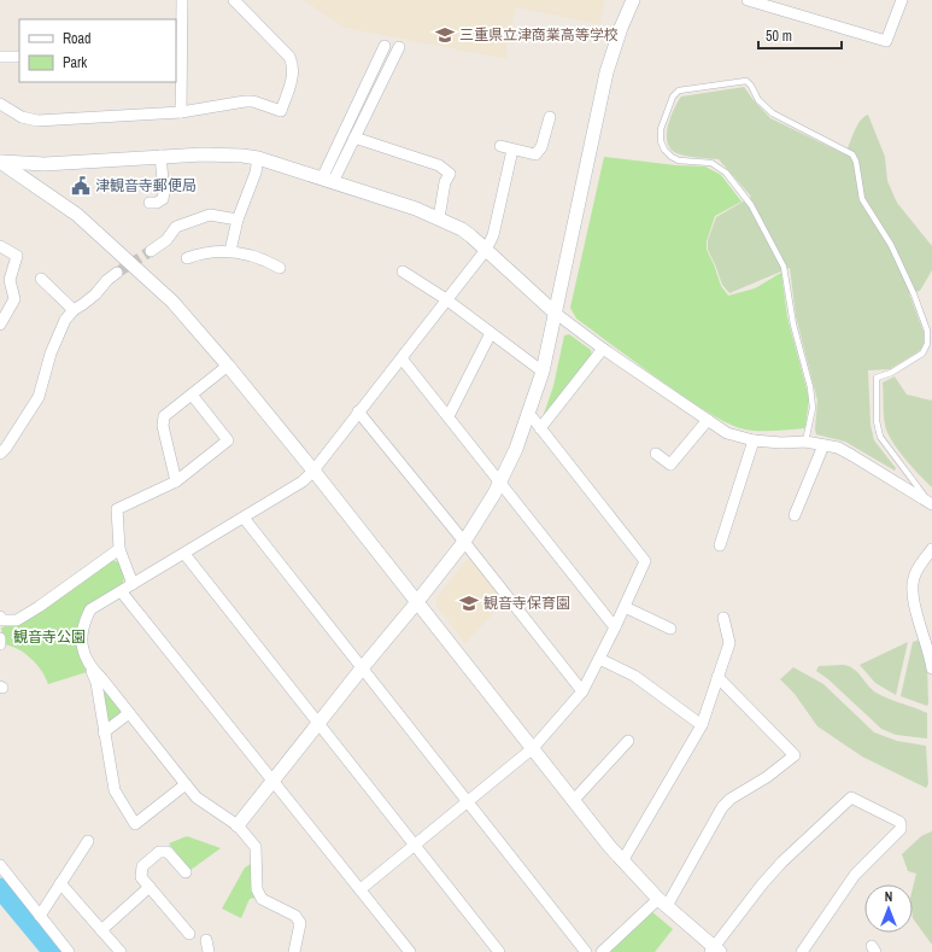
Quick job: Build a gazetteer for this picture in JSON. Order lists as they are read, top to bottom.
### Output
{
  "parks": ["観音寺公園"],
  "places": {
    "school or university": ["三重県立津商業高等学校", "観音寺保育園"],
    "public building": ["津観音寺郵便局"]
  },
  "legend": ["Road", "Park"],
  "scale_bar": "50 m",
  "north": "top"
}
